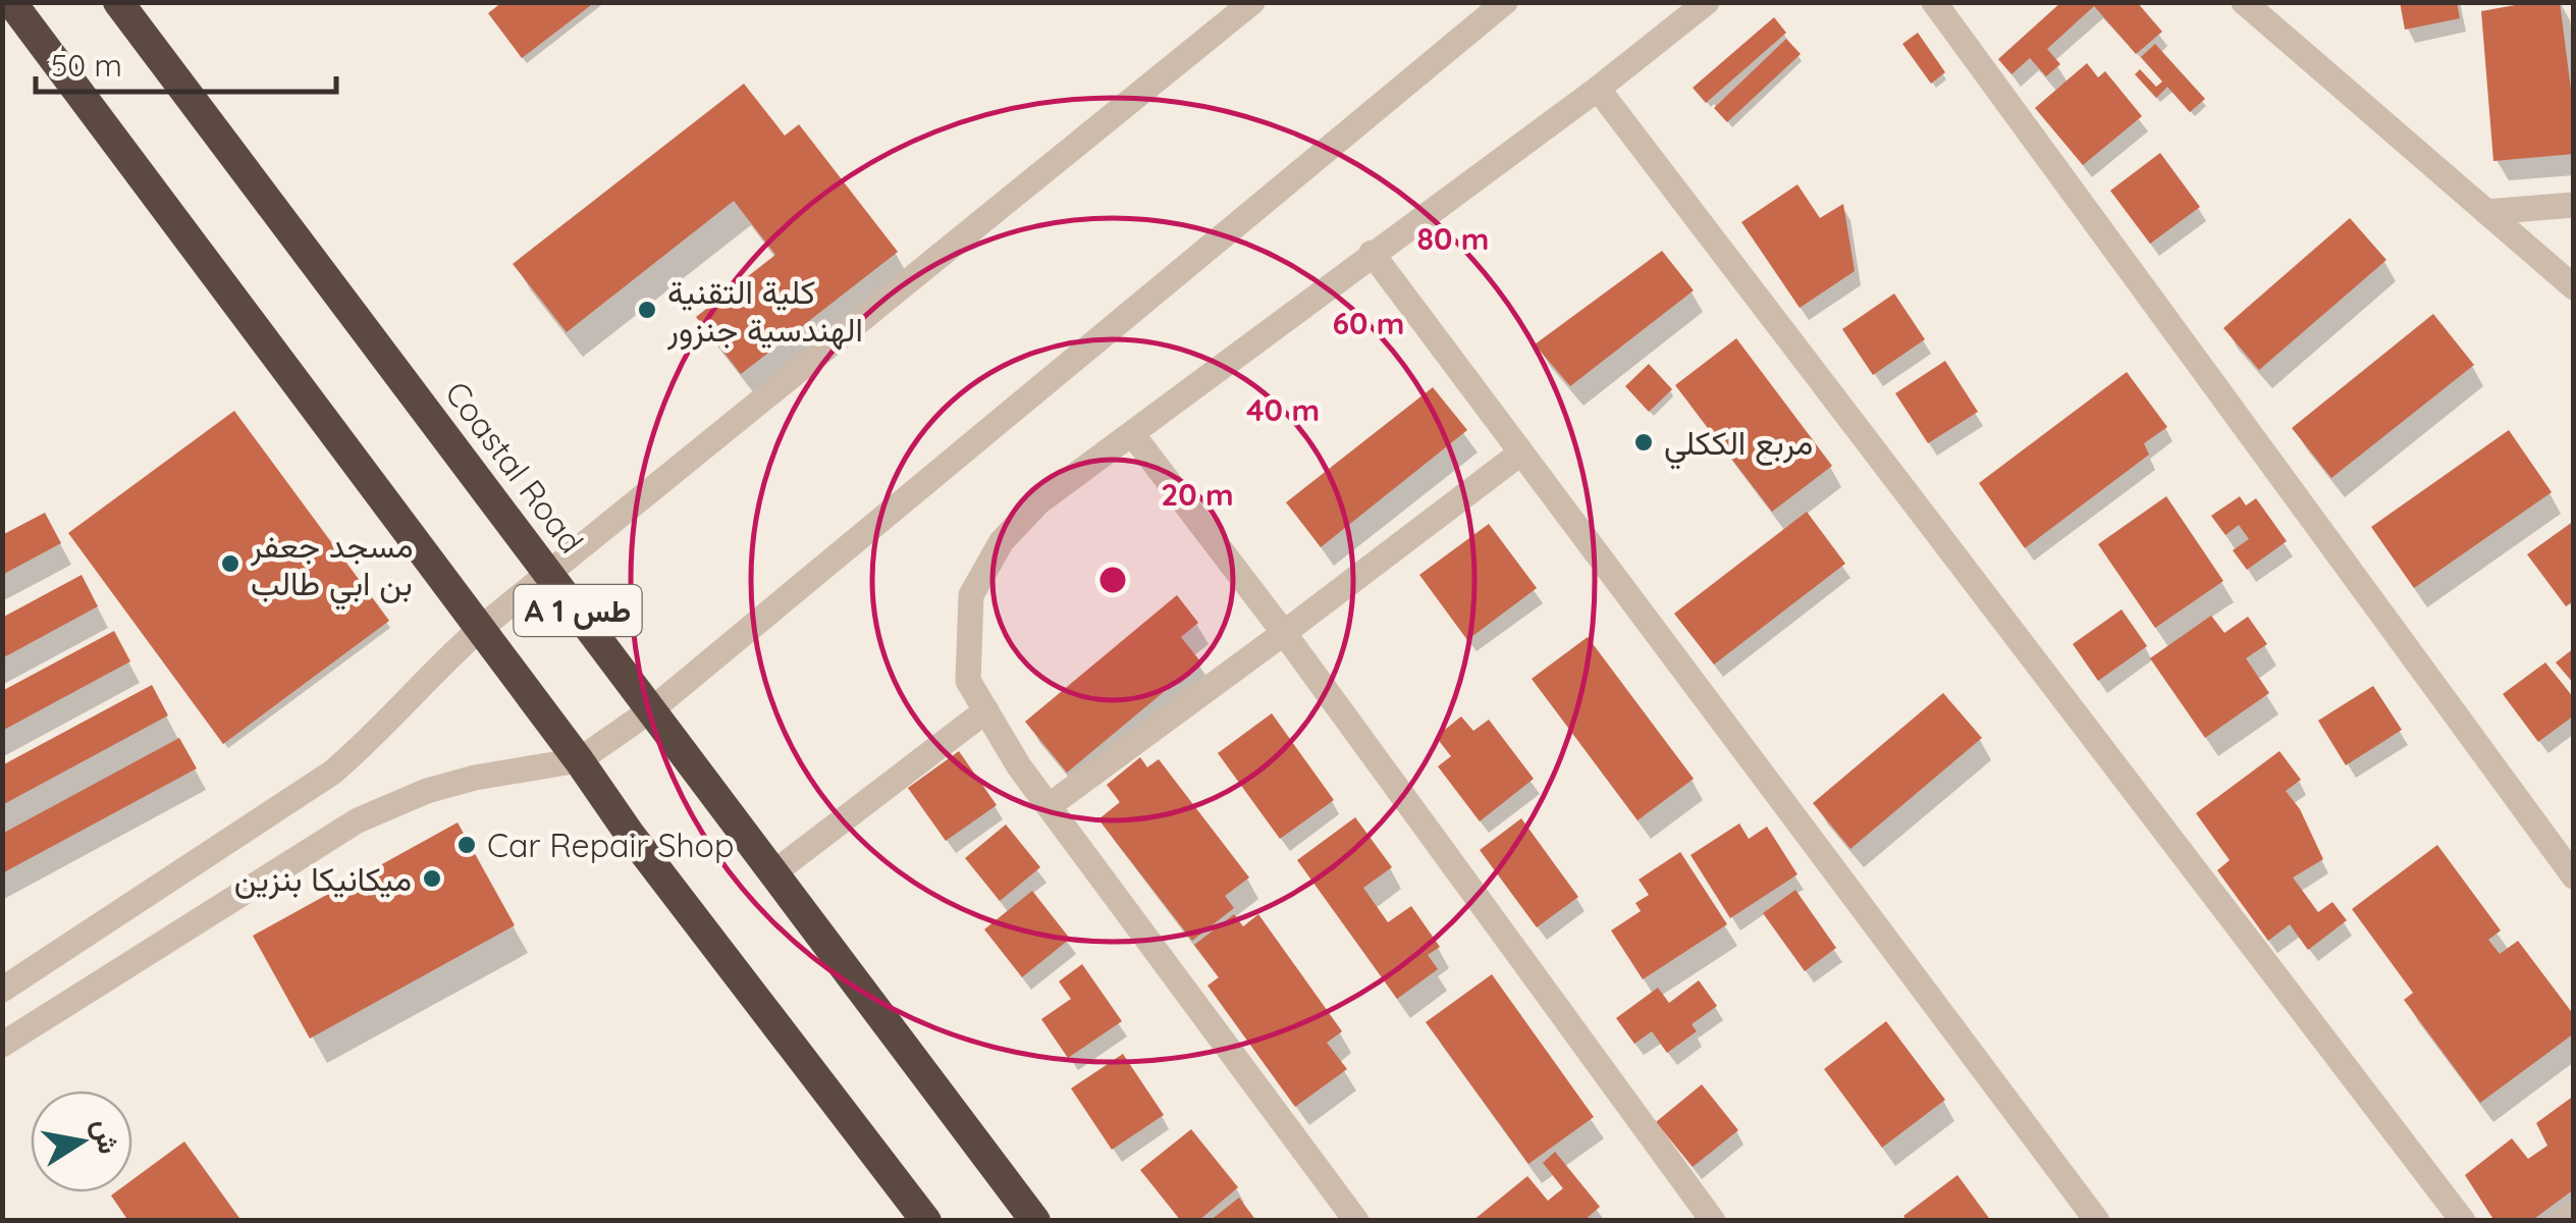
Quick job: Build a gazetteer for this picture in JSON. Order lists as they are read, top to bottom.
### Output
{
  "streets": {
    "highway": ["Coastal Road", "A 1 طس"]
  },
  "places": [
    "كلية التقنية الهندسية جنزور",
    "مربع الككلي",
    "مسجد جعفر بن ابي طالب",
    "Car Repair Shop",
    "ميكانيكا بنزين"
  ],
  "scale_bar": "50 m",
  "north": "right",
  "rings": [
    "80 m",
    "60 m",
    "40 m",
    "20 m"
  ]
}
